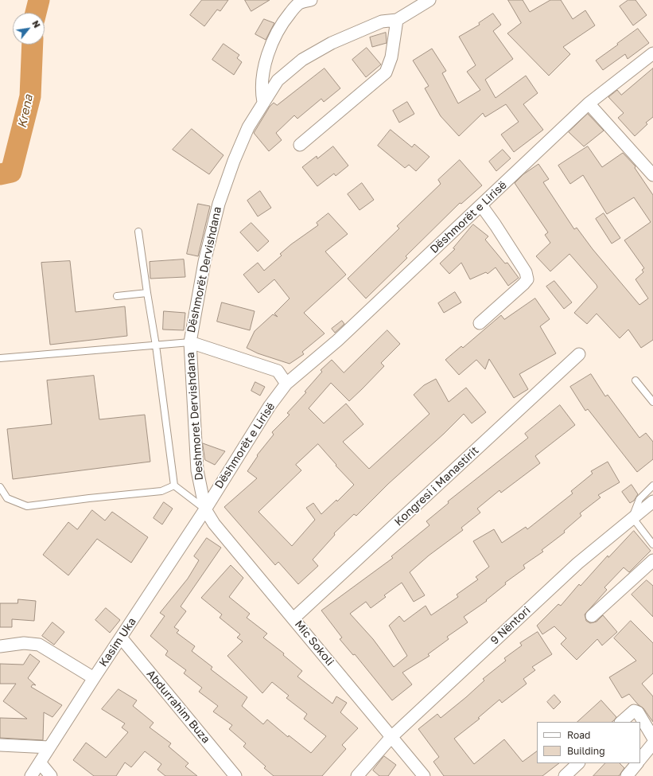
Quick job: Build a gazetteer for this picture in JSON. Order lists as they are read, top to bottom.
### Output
{
  "streets": {
    "street": [
      "Dëshmorët e Lirisë",
      "Dëshmorët Dervishdana",
      "Deshmoret Dervishdana",
      "Kongresi i Manastirit",
      "9 Nëntori",
      "Kasim Uka",
      "Mic Sokoli",
      "Abdurrahim Buza"
    ]
  },
  "crossings": [
    ["Dëshmorët e Lirisë", "Deshmoret Dervishdana"],
    ["Dëshmorët e Lirisë", "Kasim Uka"],
    ["Dëshmorët e Lirisë", "Mic Sokoli"],
    ["Dëshmorët Dervishdana", "Deshmoret Dervishdana"],
    ["Deshmoret Dervishdana", "Kasim Uka"],
    ["Deshmoret Dervishdana", "Mic Sokoli"],
    ["Kongresi i Manastirit", "Mic Sokoli"],
    ["9 Nëntori", "Mic Sokoli"],
    ["Kasim Uka", "Mic Sokoli"],
    ["Kasim Uka", "Abdurrahim Buza"]
  ],
  "water": ["Krena"],
  "legend": ["Road", "Building"],
  "north": "top right"
}
